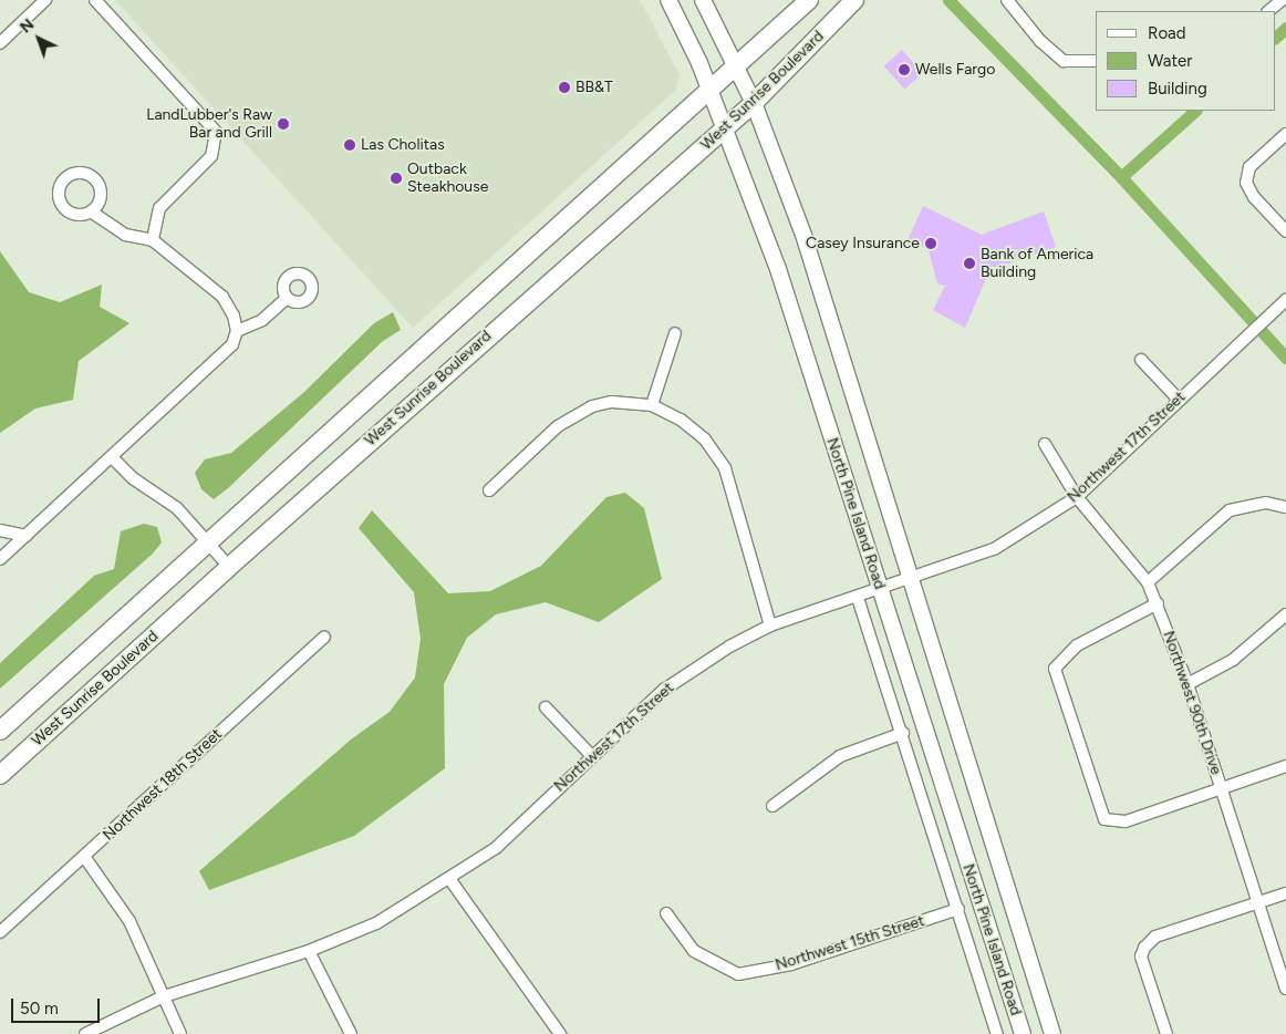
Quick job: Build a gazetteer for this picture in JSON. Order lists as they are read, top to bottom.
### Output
{
  "streets": {
    "highway": ["West Sunrise Boulevard"],
    "main road": ["North Pine Island Road"],
    "street": [
      "Northwest 17th Street",
      "Northwest 90th Drive",
      "Northwest 18th Street",
      "Northwest 15th Street"
    ]
  },
  "crossings": [
    ["West Sunrise Boulevard", "North Pine Island Road"],
    ["Northwest 17th Street", "North Pine Island Road"],
    ["Northwest 17th Street", "Northwest 90th Drive"]
  ],
  "places": [
    "Wells Fargo",
    "BB&T",
    "LandLubber's Raw Bar and Grill",
    "Las Cholitas",
    "Outback Steakhouse",
    "Casey Insurance",
    "Bank of America Building"
  ],
  "legend": ["Road", "Water", "Building"],
  "scale_bar": "50 m",
  "north": "top left"
}
